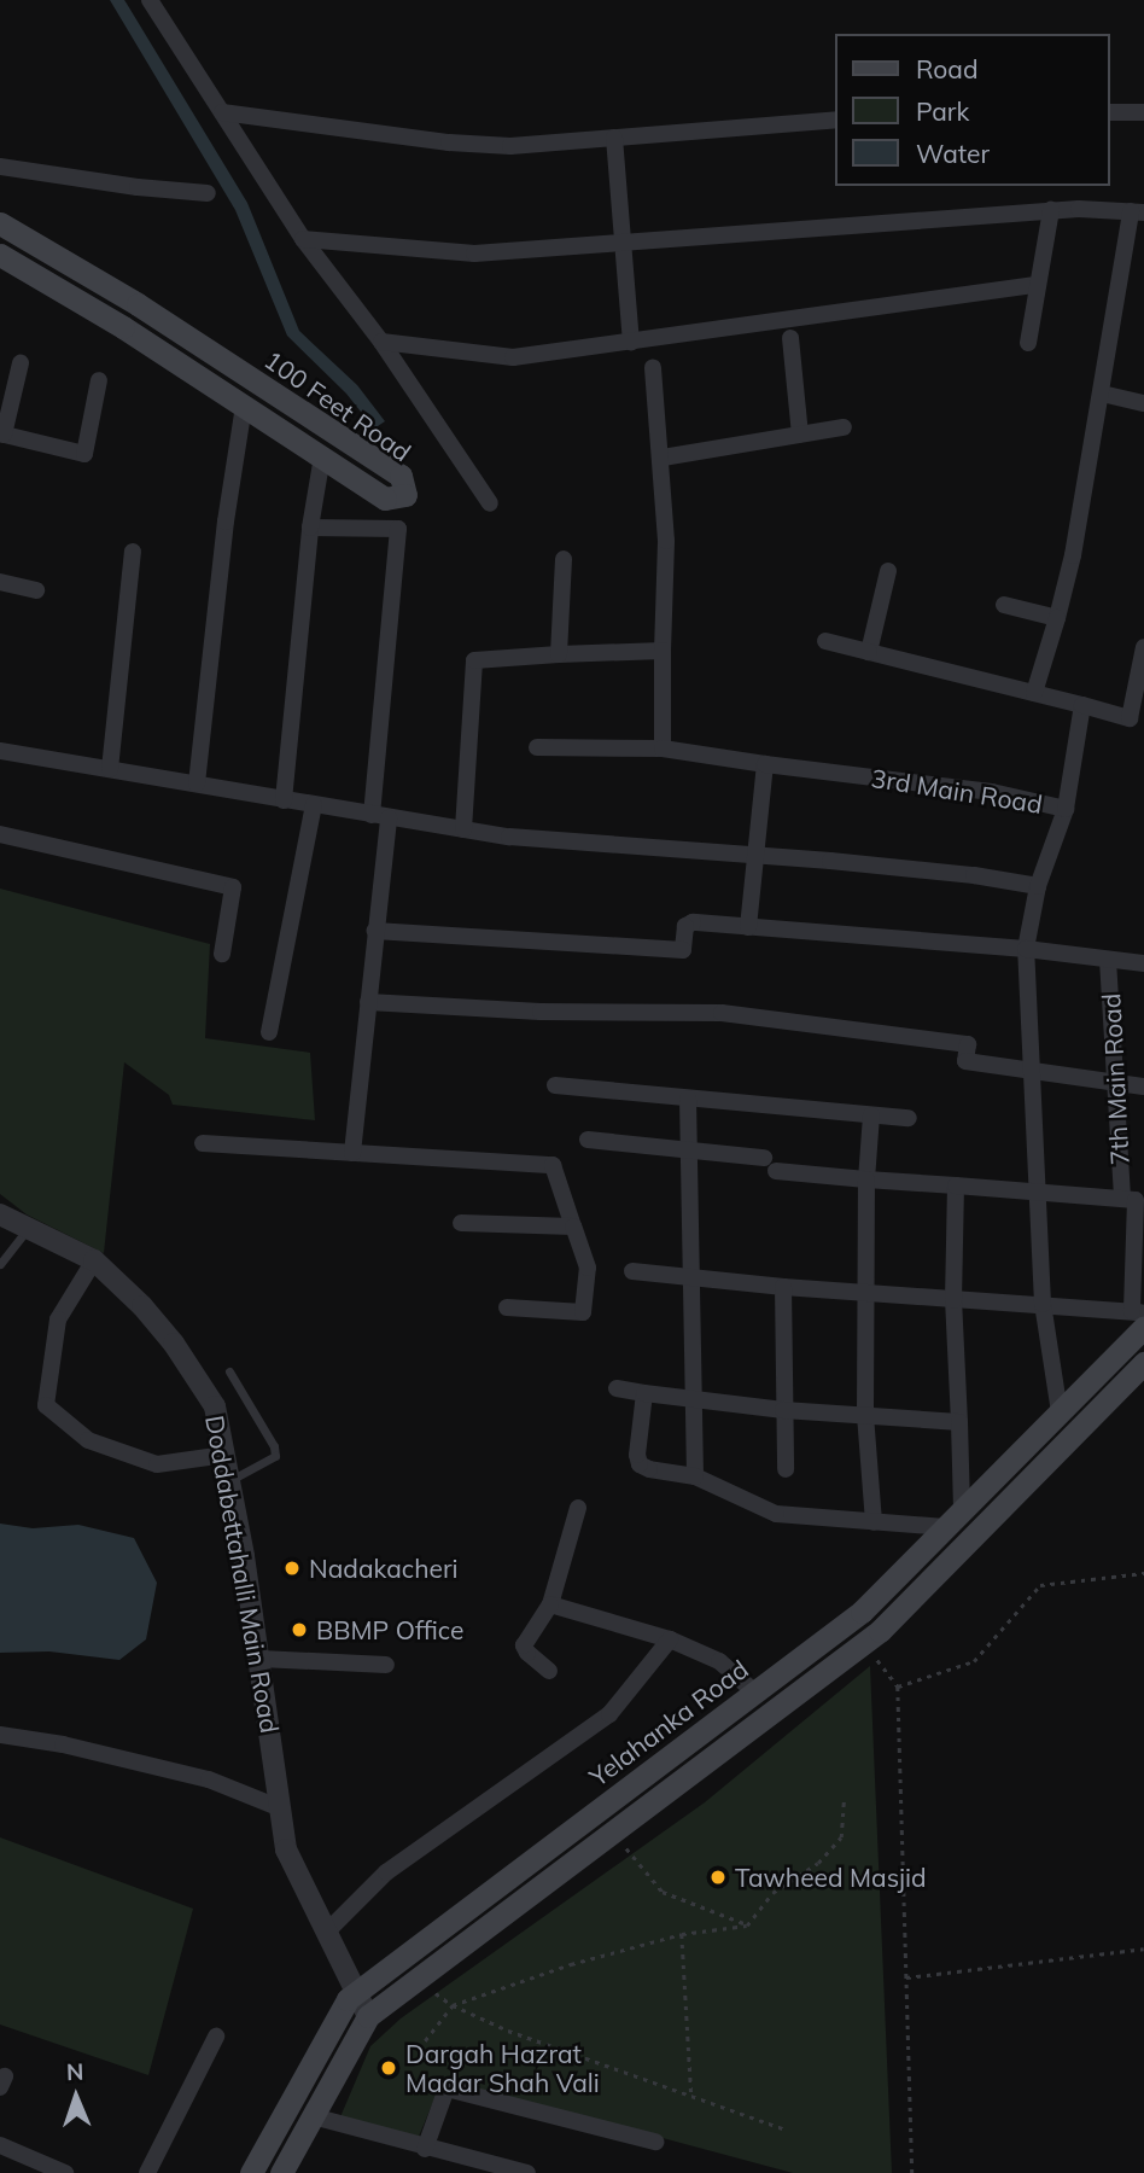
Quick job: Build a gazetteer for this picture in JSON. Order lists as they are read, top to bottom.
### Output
{
  "streets": {
    "main road": ["100 Feet Road", "Yelahanka Road"],
    "street": ["3rd Main Road", "7th Main Road", "Doddabettahalli Main Road"]
  },
  "crossings": [
    ["7th Main Road", "Yelahanka Road"],
    ["Doddabettahalli Main Road", "Yelahanka Road"]
  ],
  "places": [
    "Nadakacheri",
    "BBMP Office",
    "Tawheed Masjid",
    "Dargah Hazrat Madar Shah Vali"
  ],
  "legend": ["Road", "Park", "Water"],
  "north": "top"
}
